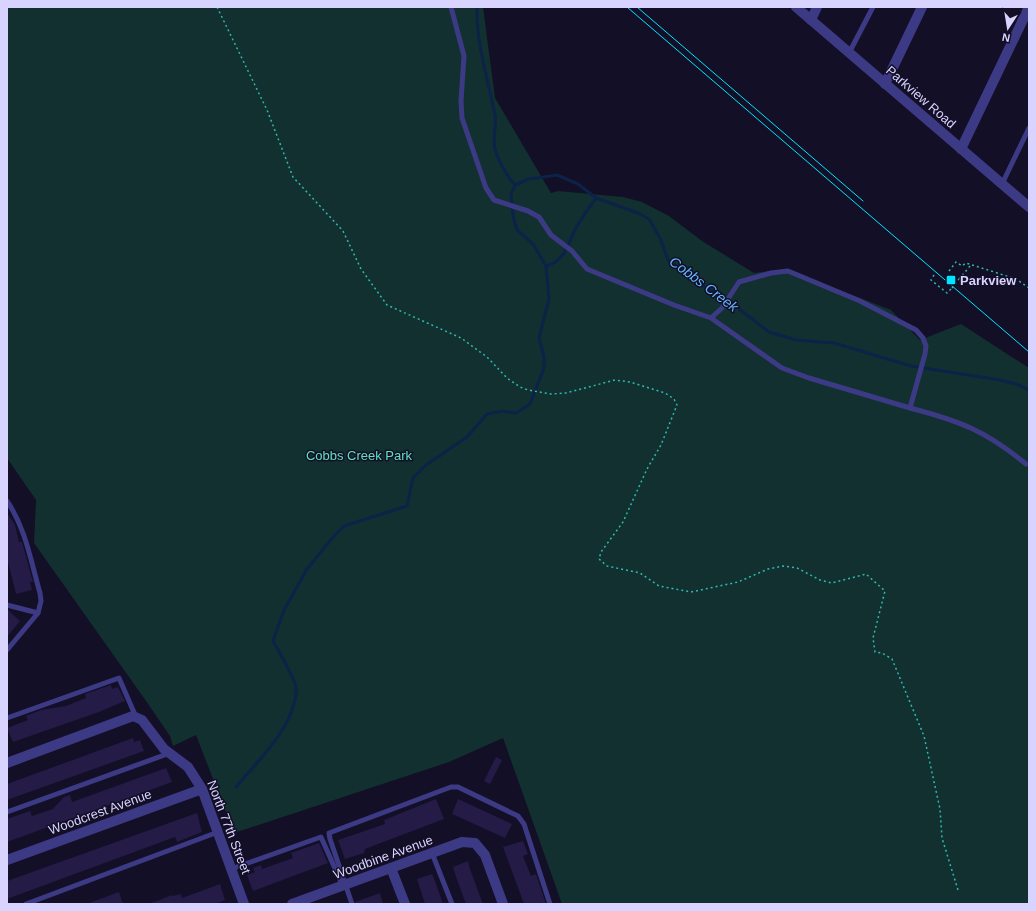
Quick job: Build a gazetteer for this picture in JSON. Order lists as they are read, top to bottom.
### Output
{
  "streets": {
    "street": [
      "Parkview Road",
      "Woodcrest Avenue",
      "North 77th Street",
      "Woodbine Avenue"
    ]
  },
  "crossings": [
    ["Woodcrest Avenue", "North 77th Street"]
  ],
  "water": ["Cobbs Creek"],
  "parks": ["Cobbs Creek Park"],
  "places": {
    "transit": ["Parkview"]
  },
  "north": "bottom"
}
